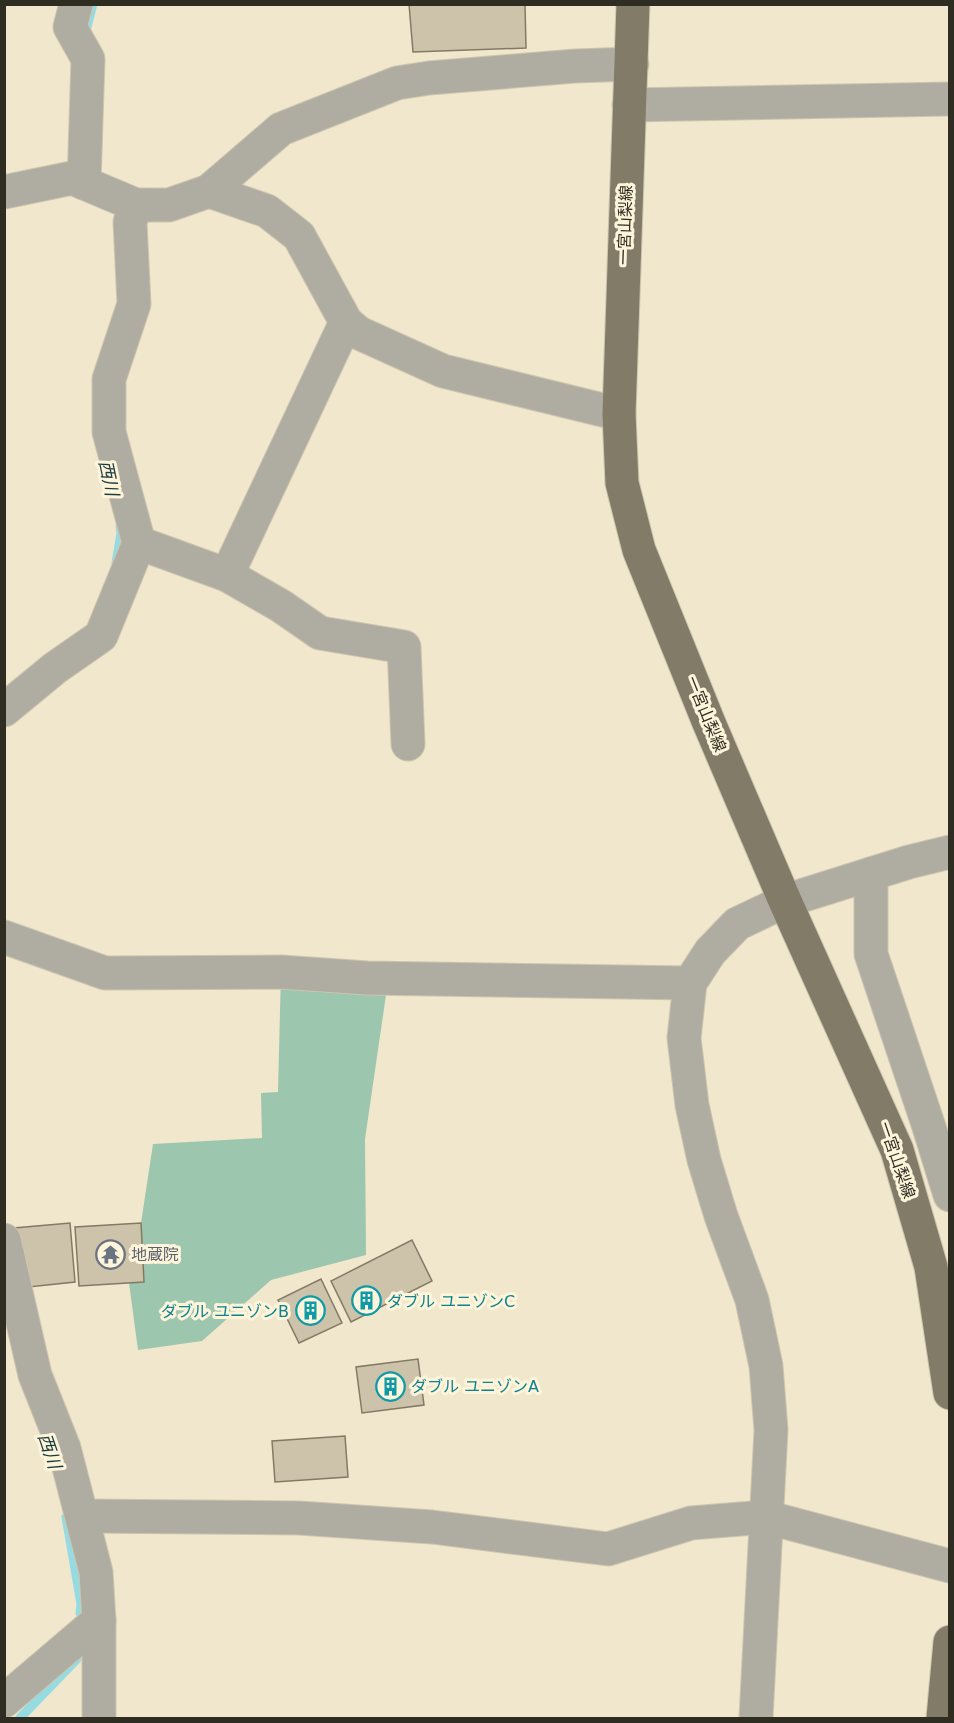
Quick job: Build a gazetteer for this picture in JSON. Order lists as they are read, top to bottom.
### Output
{
  "streets": {
    "main road": ["一宮山梨線"]
  },
  "water": ["西川"],
  "places": {
    "temple": ["地蔵院"],
    "building": ["ダブル ユニゾンC", "ダブル ユニゾンB", "ダブル ユニゾンA"]
  }
}
